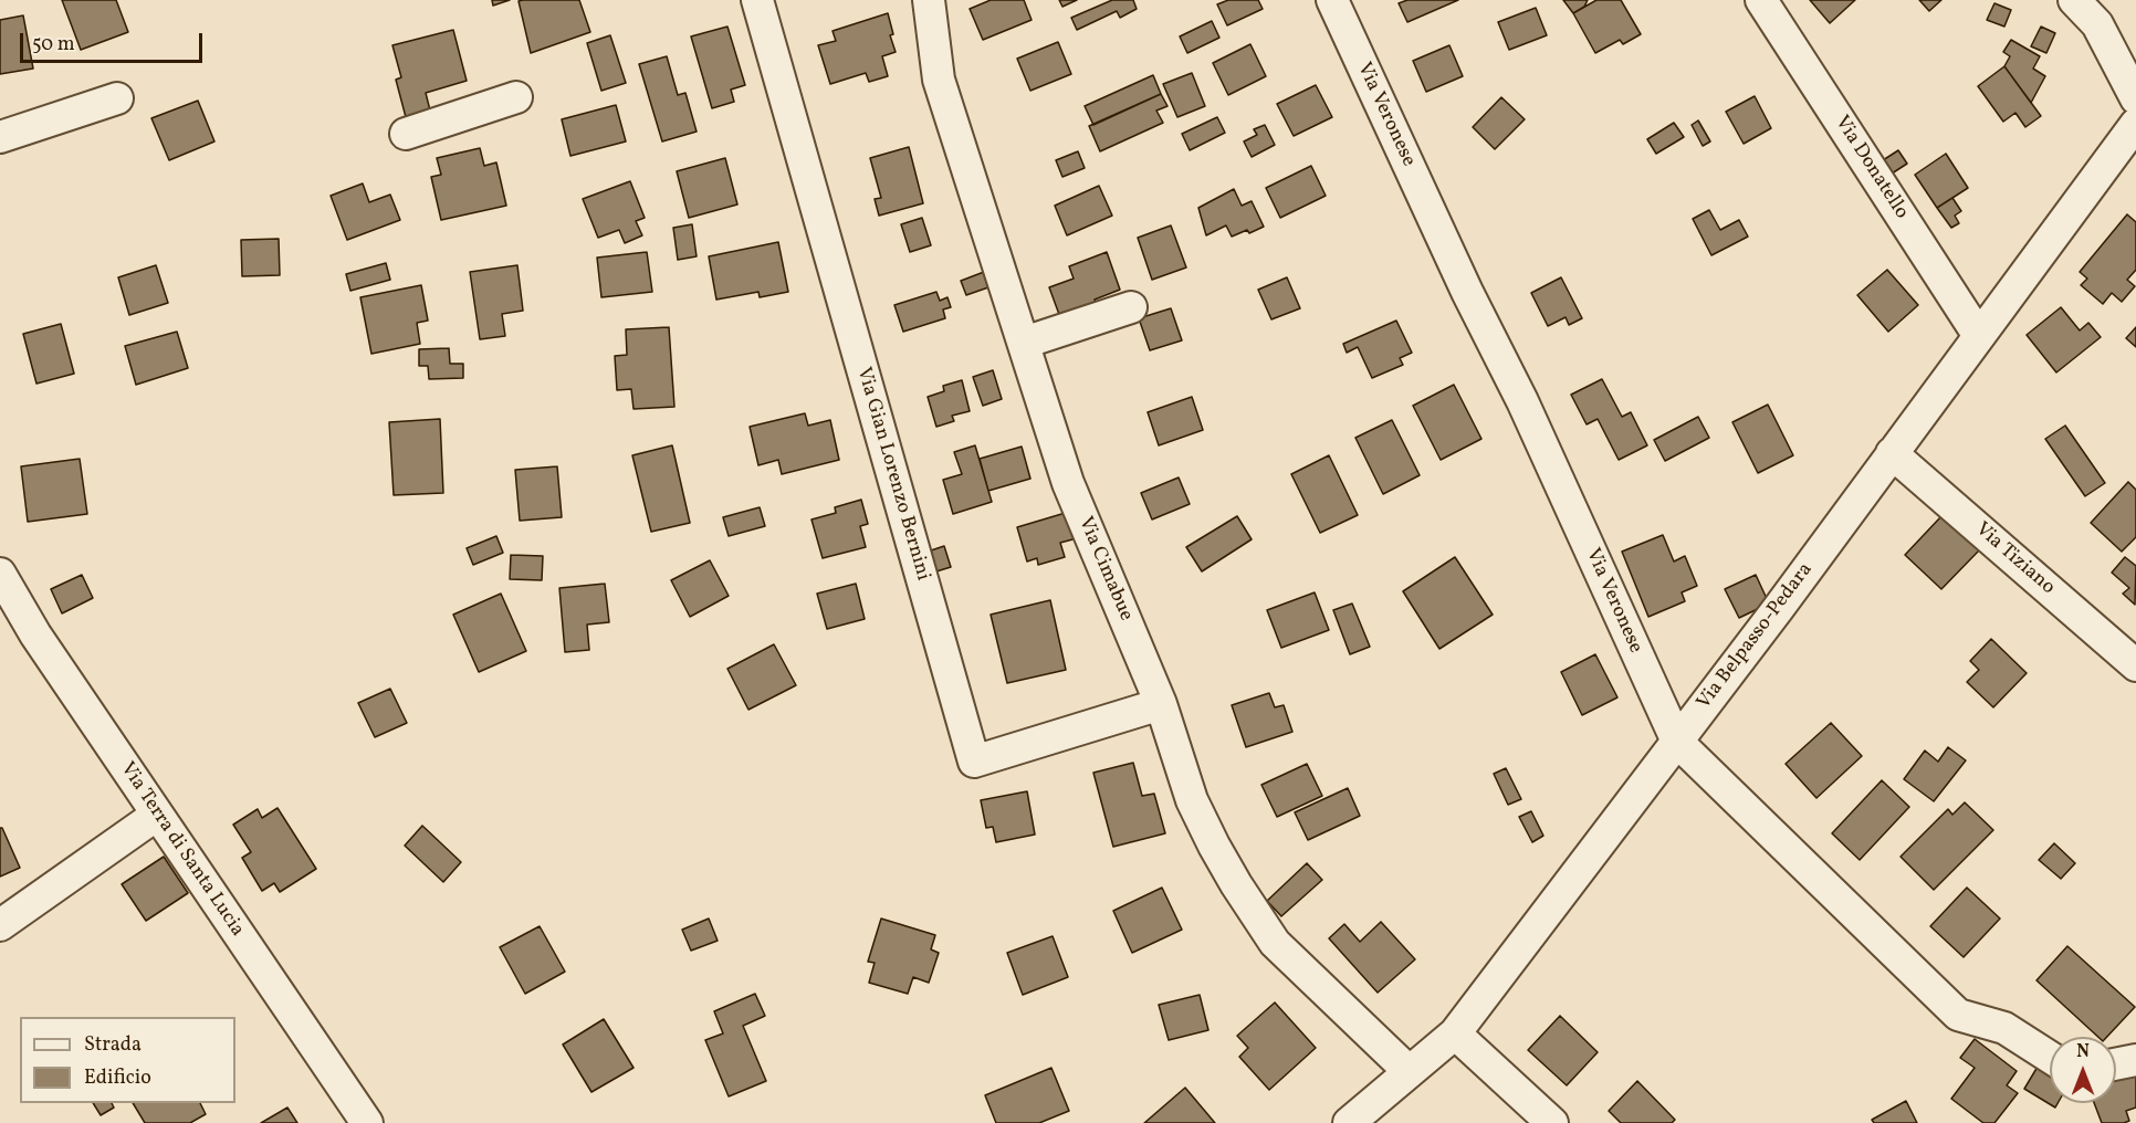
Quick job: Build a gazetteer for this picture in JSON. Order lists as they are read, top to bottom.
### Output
{
  "streets": {
    "street": [
      "Via Veronese",
      "Via Donatello",
      "Via Gian Lorenzo Bernini",
      "Via Tiziano",
      "Via Cimabue",
      "Via Belpasso-Pedara",
      "Via Terra di Santa Lucia"
    ]
  },
  "crossings": [
    ["Via Veronese", "Via Belpasso-Pedara"],
    ["Via Donatello", "Via Belpasso-Pedara"],
    ["Via Gian Lorenzo Bernini", "Via Cimabue"],
    ["Via Tiziano", "Via Belpasso-Pedara"],
    ["Via Cimabue", "Via Belpasso-Pedara"]
  ],
  "legend": ["Strada", "Edificio"],
  "scale_bar": "50 m",
  "north": "top"
}
